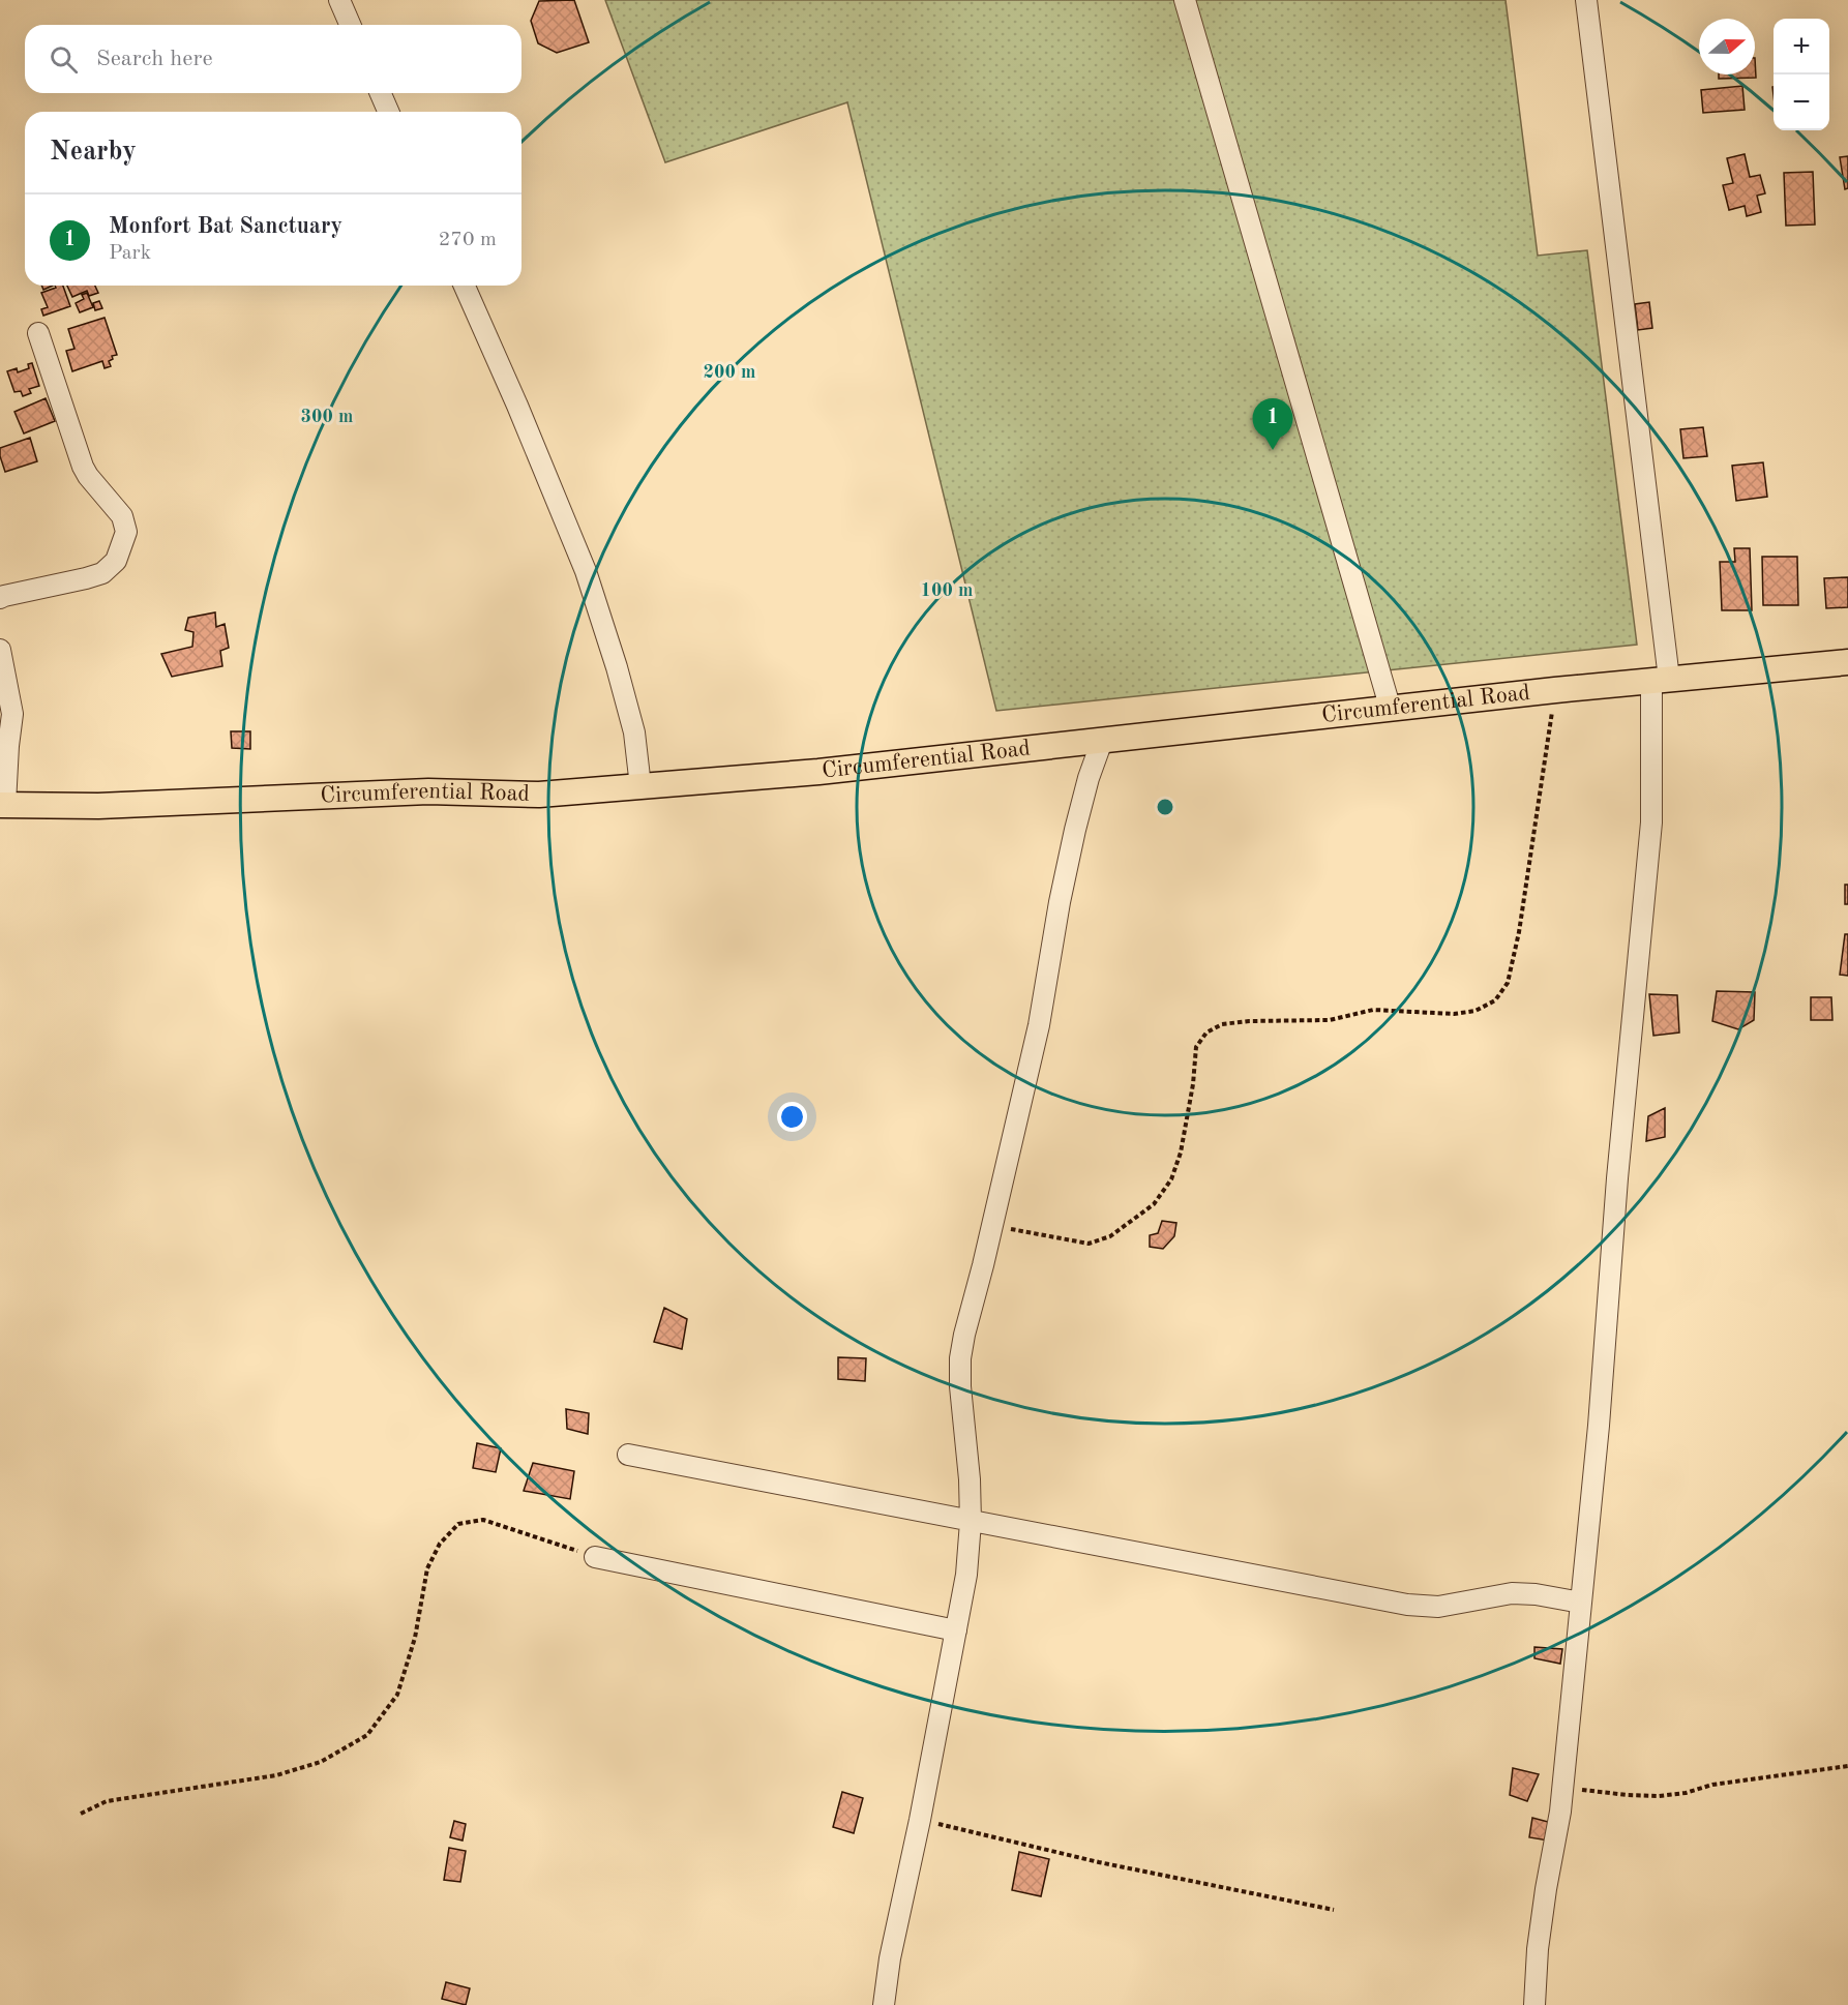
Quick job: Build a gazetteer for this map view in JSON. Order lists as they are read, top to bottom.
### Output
{
  "streets": {
    "main road": ["Circumferential Road"]
  },
  "north": "right",
  "page": {
    "map_buttons": ["+", "−"],
    "search": "Search here",
    "heading": "Nearby",
    "list": [
      {
        "mark": "1",
        "name": "Monfort Bat Sanctuary",
        "note": "Park",
        "value": "270 m"
      }
    ],
    "pins": "1"
  },
  "rings": ["200 m", "300 m", "100 m"]
}
